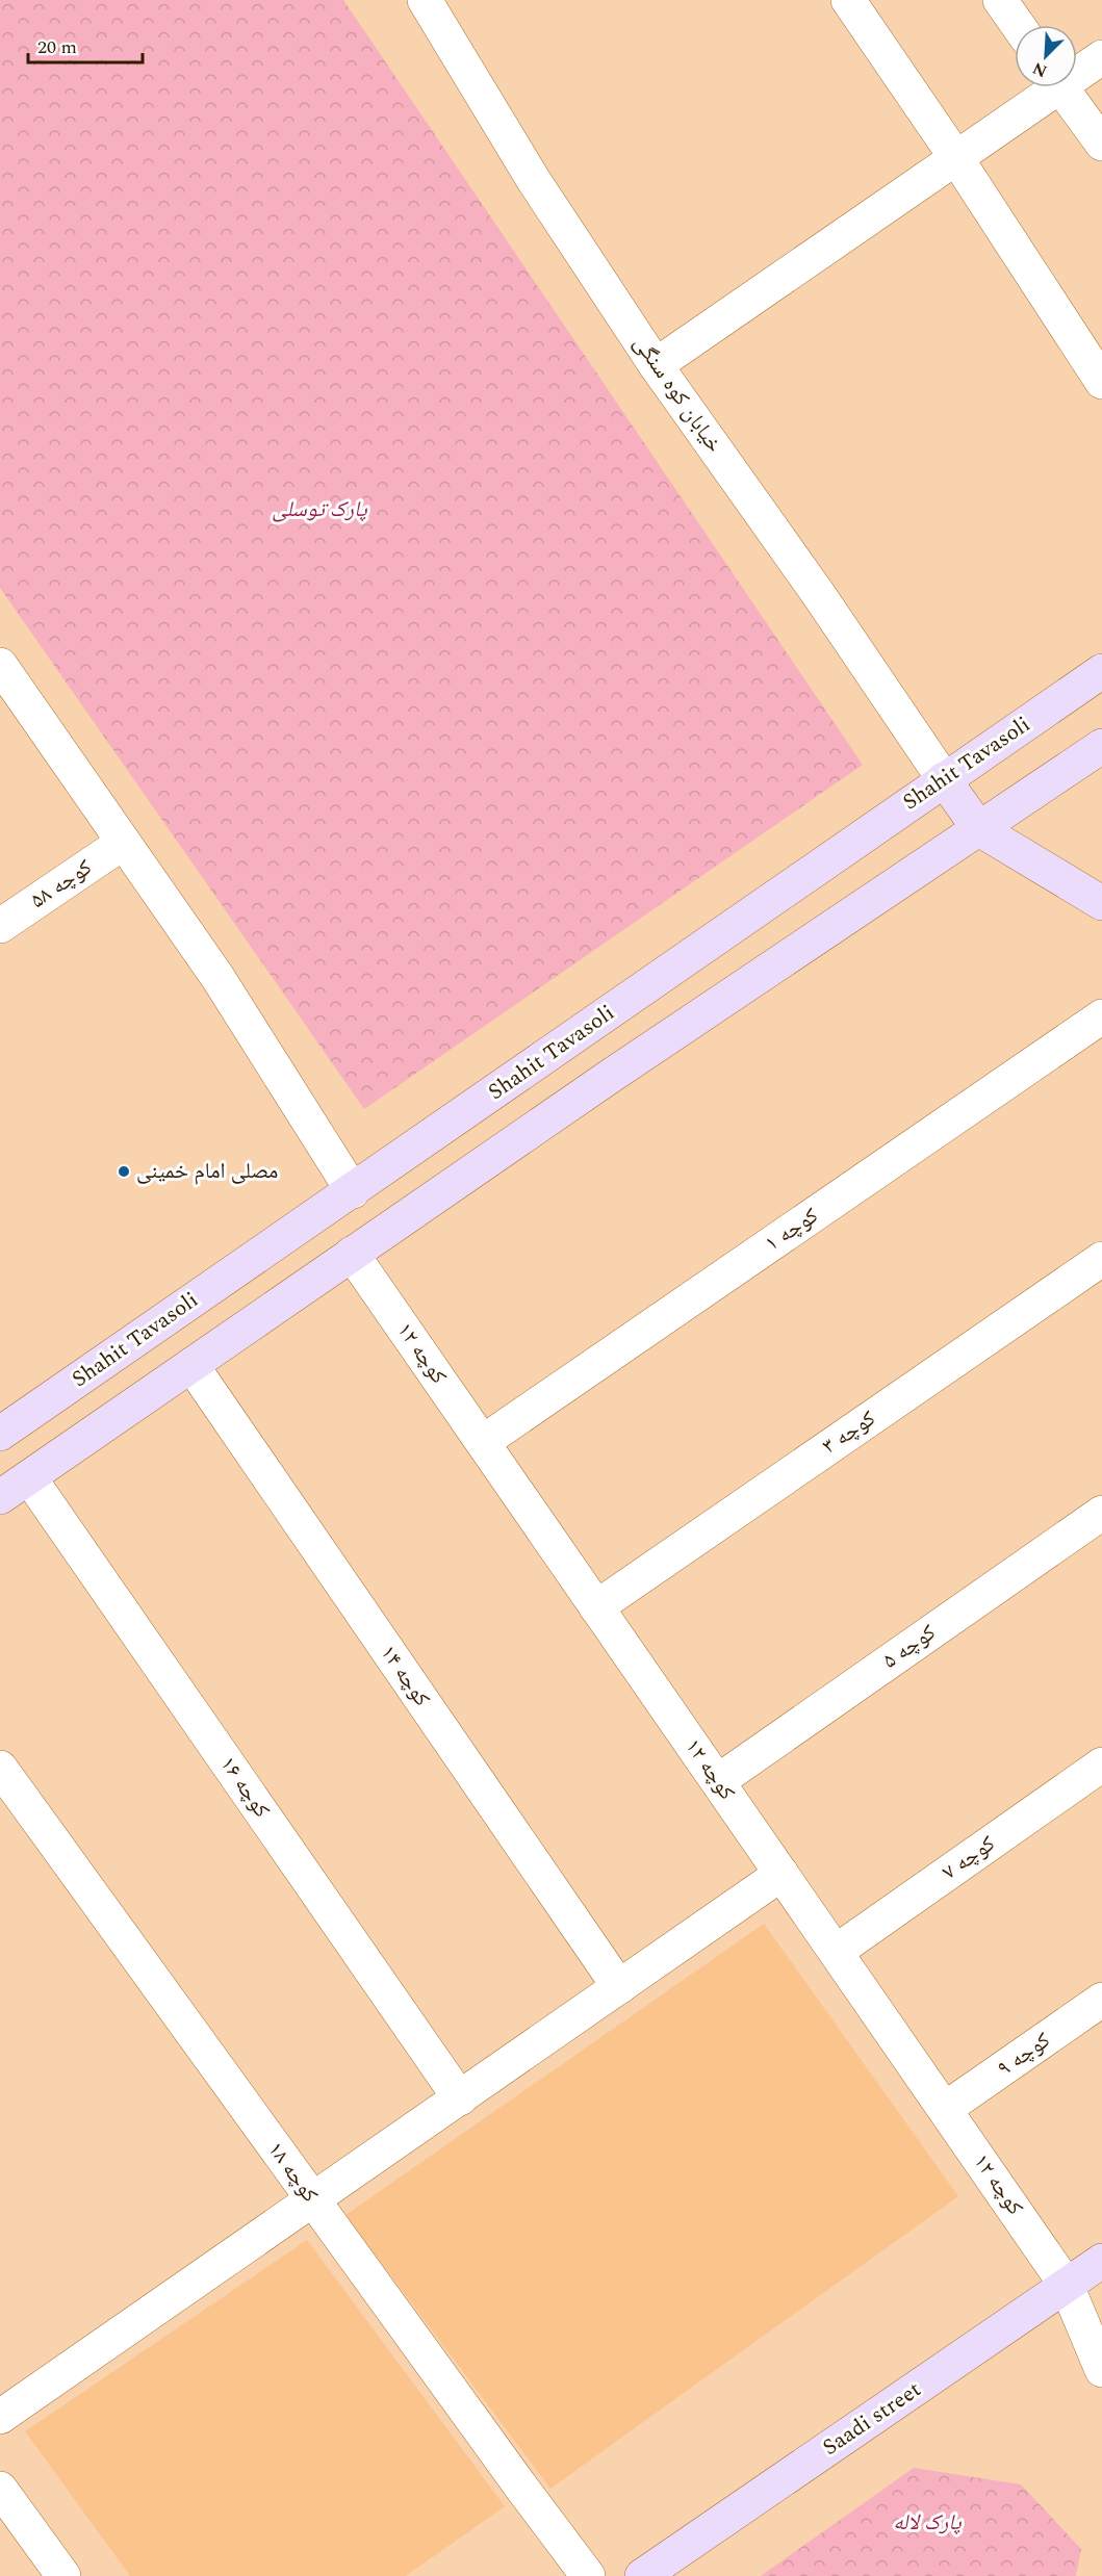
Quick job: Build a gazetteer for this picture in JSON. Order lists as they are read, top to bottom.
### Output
{
  "streets": {
    "street": [
      "خیابان کوه سنگی",
      "Shahit Tavasoli",
      "کوچه ۵۸",
      "کوچه ۱",
      "کوچه ۱۲",
      "کوچه ۳",
      "کوچه ۵",
      "کوچه ۱۴",
      "کوچه ۱۶",
      "کوچه ۷",
      "کوچه ۹",
      "کوچه ۱۸",
      "Saadi street"
    ]
  },
  "crossings": [
    ["خیابان کوه سنگی", "Shahit Tavasoli"],
    ["کوچه ۱", "کوچه ۱۲"],
    ["کوچه ۱۲", "کوچه ۳"],
    ["کوچه ۱۲", "کوچه ۵"],
    ["کوچه ۱۲", "کوچه ۷"],
    ["کوچه ۱۲", "کوچه ۹"],
    ["کوچه ۱۲", "Saadi street"]
  ],
  "parks": ["پارک توسلی", "پارک لاله"],
  "places": ["مصلی امام خمینی"],
  "scale_bar": "20 m",
  "north": "bottom left"
}
